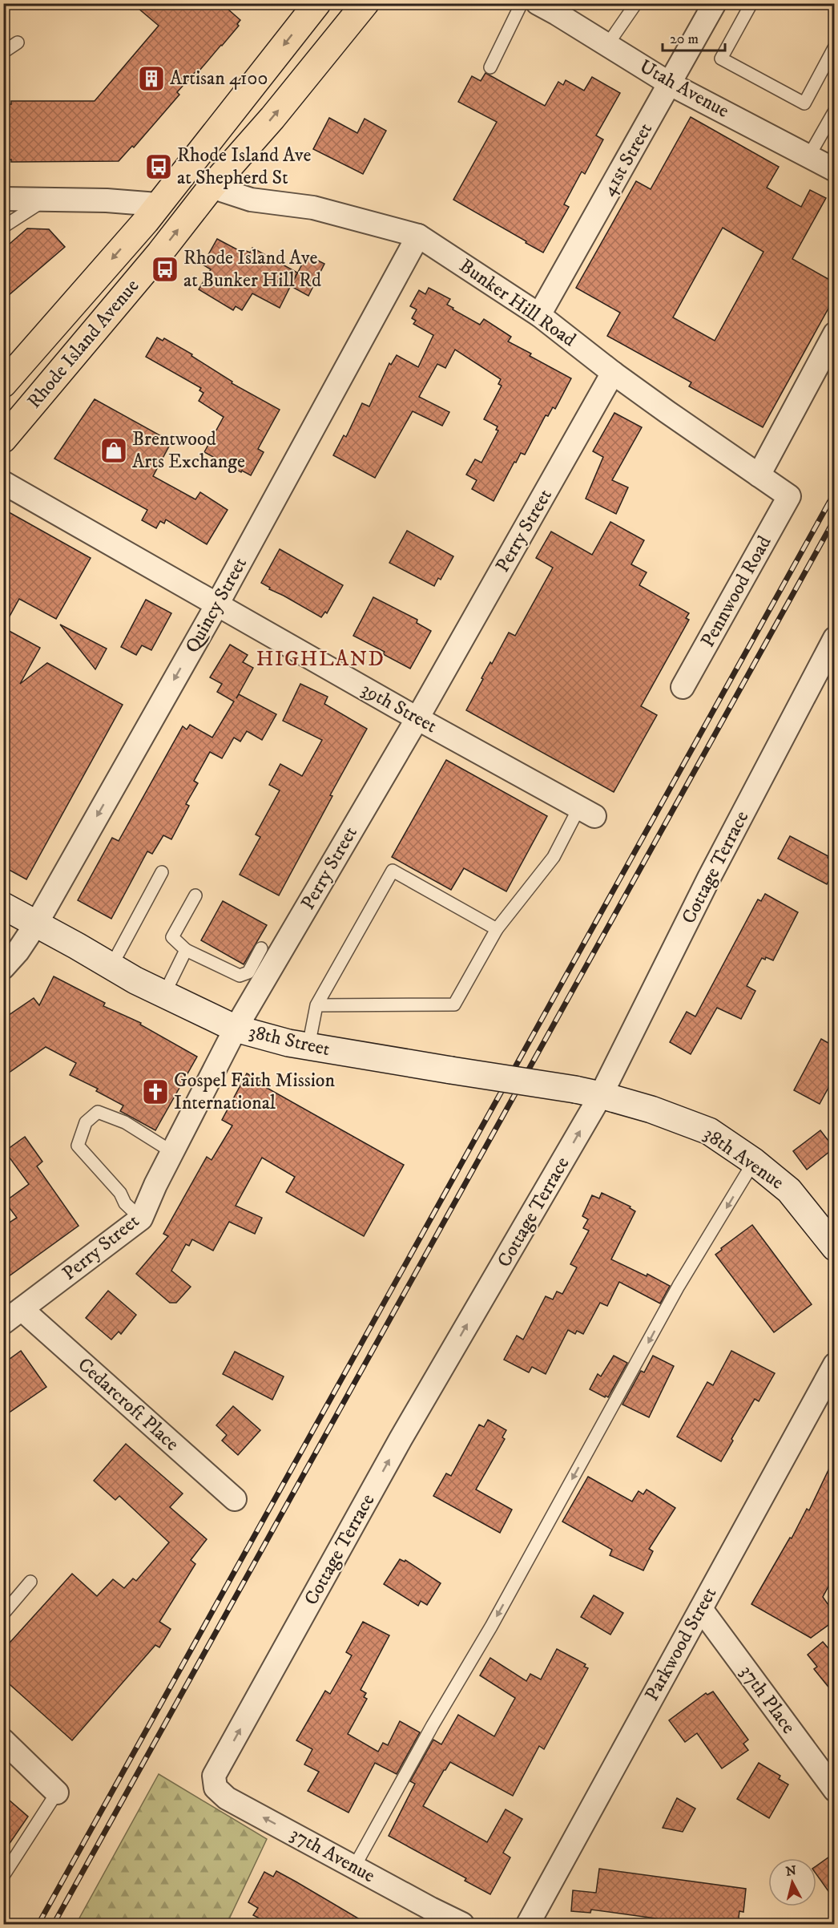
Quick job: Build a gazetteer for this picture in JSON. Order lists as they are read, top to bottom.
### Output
{
  "streets": {
    "main road": ["Rhode Island Avenue", "38th Street", "38th Avenue"],
    "street": [
      "Utah Avenue",
      "41st Street",
      "Bunker Hill Road",
      "Perry Street",
      "Pennwood Road",
      "Quincy Street",
      "39th Street",
      "Cottage Terrace",
      "Cedarcroft Place",
      "Parkwood Street",
      "37th Place",
      "37th Avenue"
    ]
  },
  "crossings": [
    ["Utah Avenue", "41st Street"],
    ["41st Street", "Bunker Hill Road"],
    ["Bunker Hill Road", "Rhode Island Avenue"],
    ["Bunker Hill Road", "Perry Street"],
    ["Bunker Hill Road", "Pennwood Road"],
    ["Bunker Hill Road", "Quincy Street"],
    ["Perry Street", "39th Street"],
    ["Perry Street", "38th Street"],
    ["Perry Street", "Cedarcroft Place"],
    ["Quincy Street", "39th Street"],
    ["Quincy Street", "38th Street"],
    ["Cottage Terrace", "38th Street"],
    ["Cottage Terrace", "38th Avenue"],
    ["Cottage Terrace", "37th Avenue"],
    ["38th Street", "38th Avenue"],
    ["Parkwood Street", "37th Place"]
  ],
  "one_way": ["Quincy Street", "Cottage Terrace", "37th Avenue"],
  "districts": ["HIGHLAND"],
  "places": {
    "building": ["Artisan 4100"],
    "bus stop": ["Rhode Island Ave at Shepherd St", "Rhode Island Ave at Bunker Hill Rd"],
    "shop": ["Brentwood Arts Exchange"],
    "church": ["Gospel Faith Mission International"]
  },
  "scale_bar": "20 m",
  "north": "top"
}
